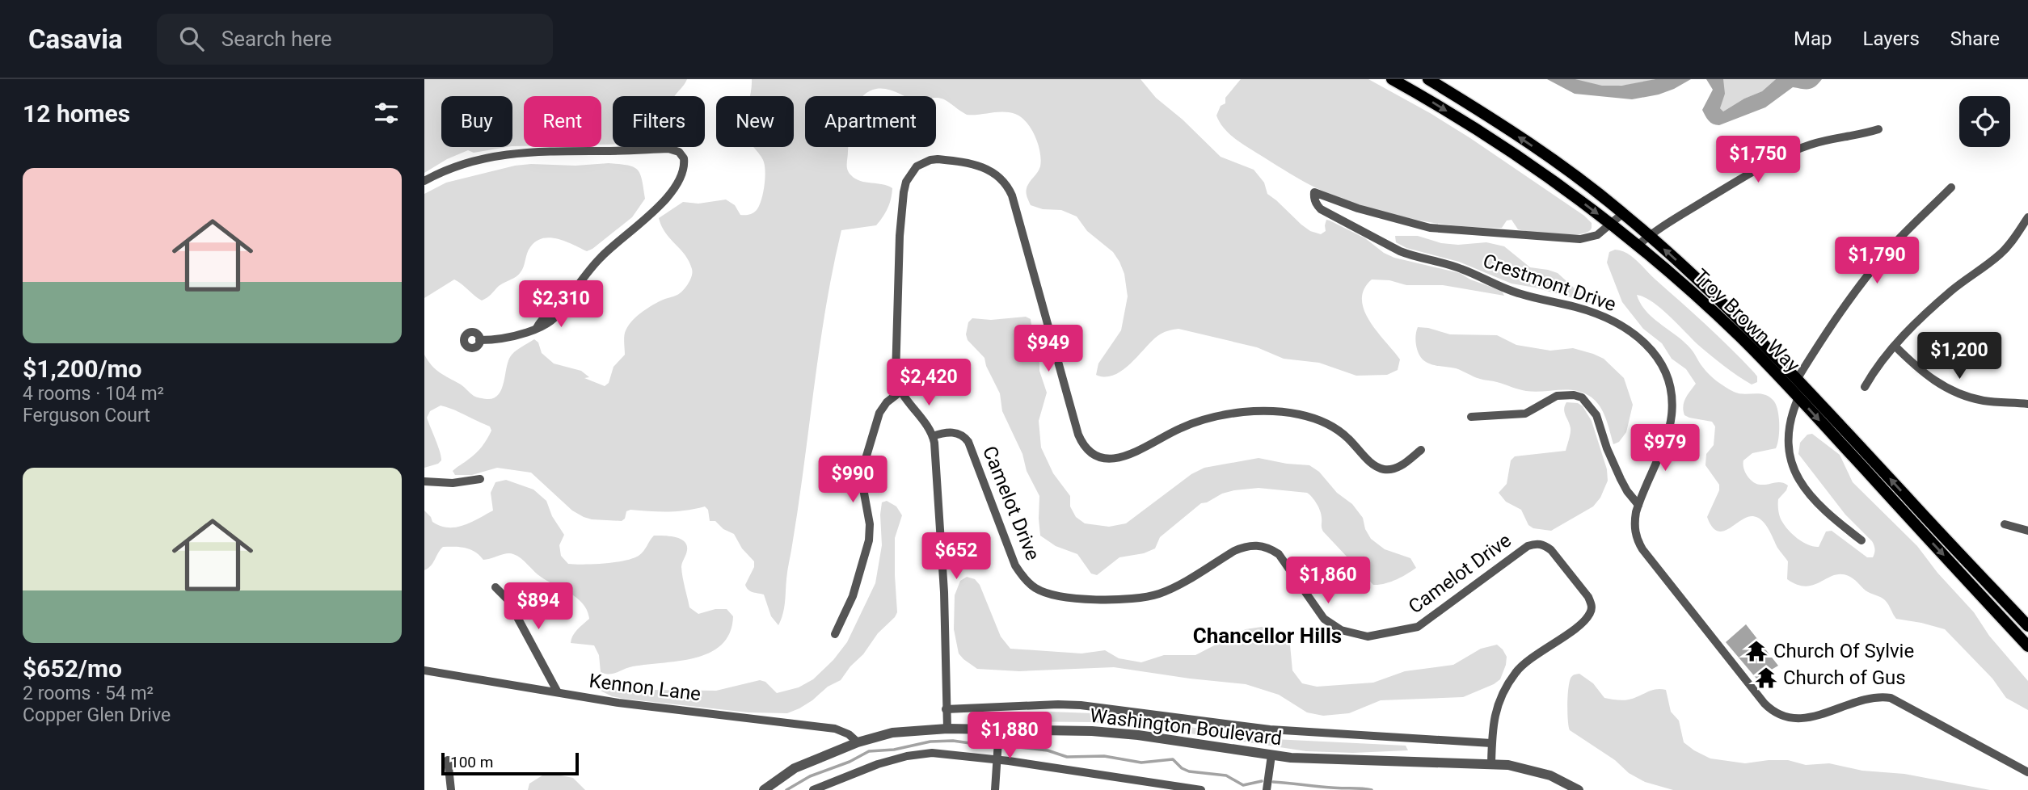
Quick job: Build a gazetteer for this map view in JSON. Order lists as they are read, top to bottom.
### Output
{
  "streets": {
    "main road": ["Troy Brown Way"],
    "street": [
      "Crestmont Drive",
      "Camelot Drive",
      "Kennon Lane",
      "Washington Boulevard"
    ]
  },
  "crossings": [
    ["Crestmont Drive", "Troy Brown Way"],
    ["Camelot Drive", "Washington Boulevard"],
    ["Kennon Lane", "Washington Boulevard"]
  ],
  "districts": ["Chancellor Hills"],
  "places": {
    "temple": ["Church Of Sylvie", "Church of Gus"]
  },
  "scale_bar": "100 m",
  "page": {
    "header": "Casavia",
    "search": "Search here",
    "nav": ["Map", "Layers", "Share"],
    "heading": "12 homes",
    "chip": [
      "Buy",
      "Rent",
      "Filters",
      "New",
      "Apartment"
    ],
    "price": [
      "$1,750",
      "$1,790",
      "$2,310",
      "$949",
      "$1,200",
      "$2,420",
      "$979",
      "$990",
      "$652",
      "$1,860",
      "$894",
      "$1,880"
    ],
    "list": [
      {
        "name": "$1,200/mo",
        "note": "4 rooms · 104 m² · Ferguson Court"
      },
      {
        "name": "$652/mo",
        "note": "2 rooms · 54 m² · Copper Glen Drive"
      }
    ],
    "scale": "100 m"
  }
}
